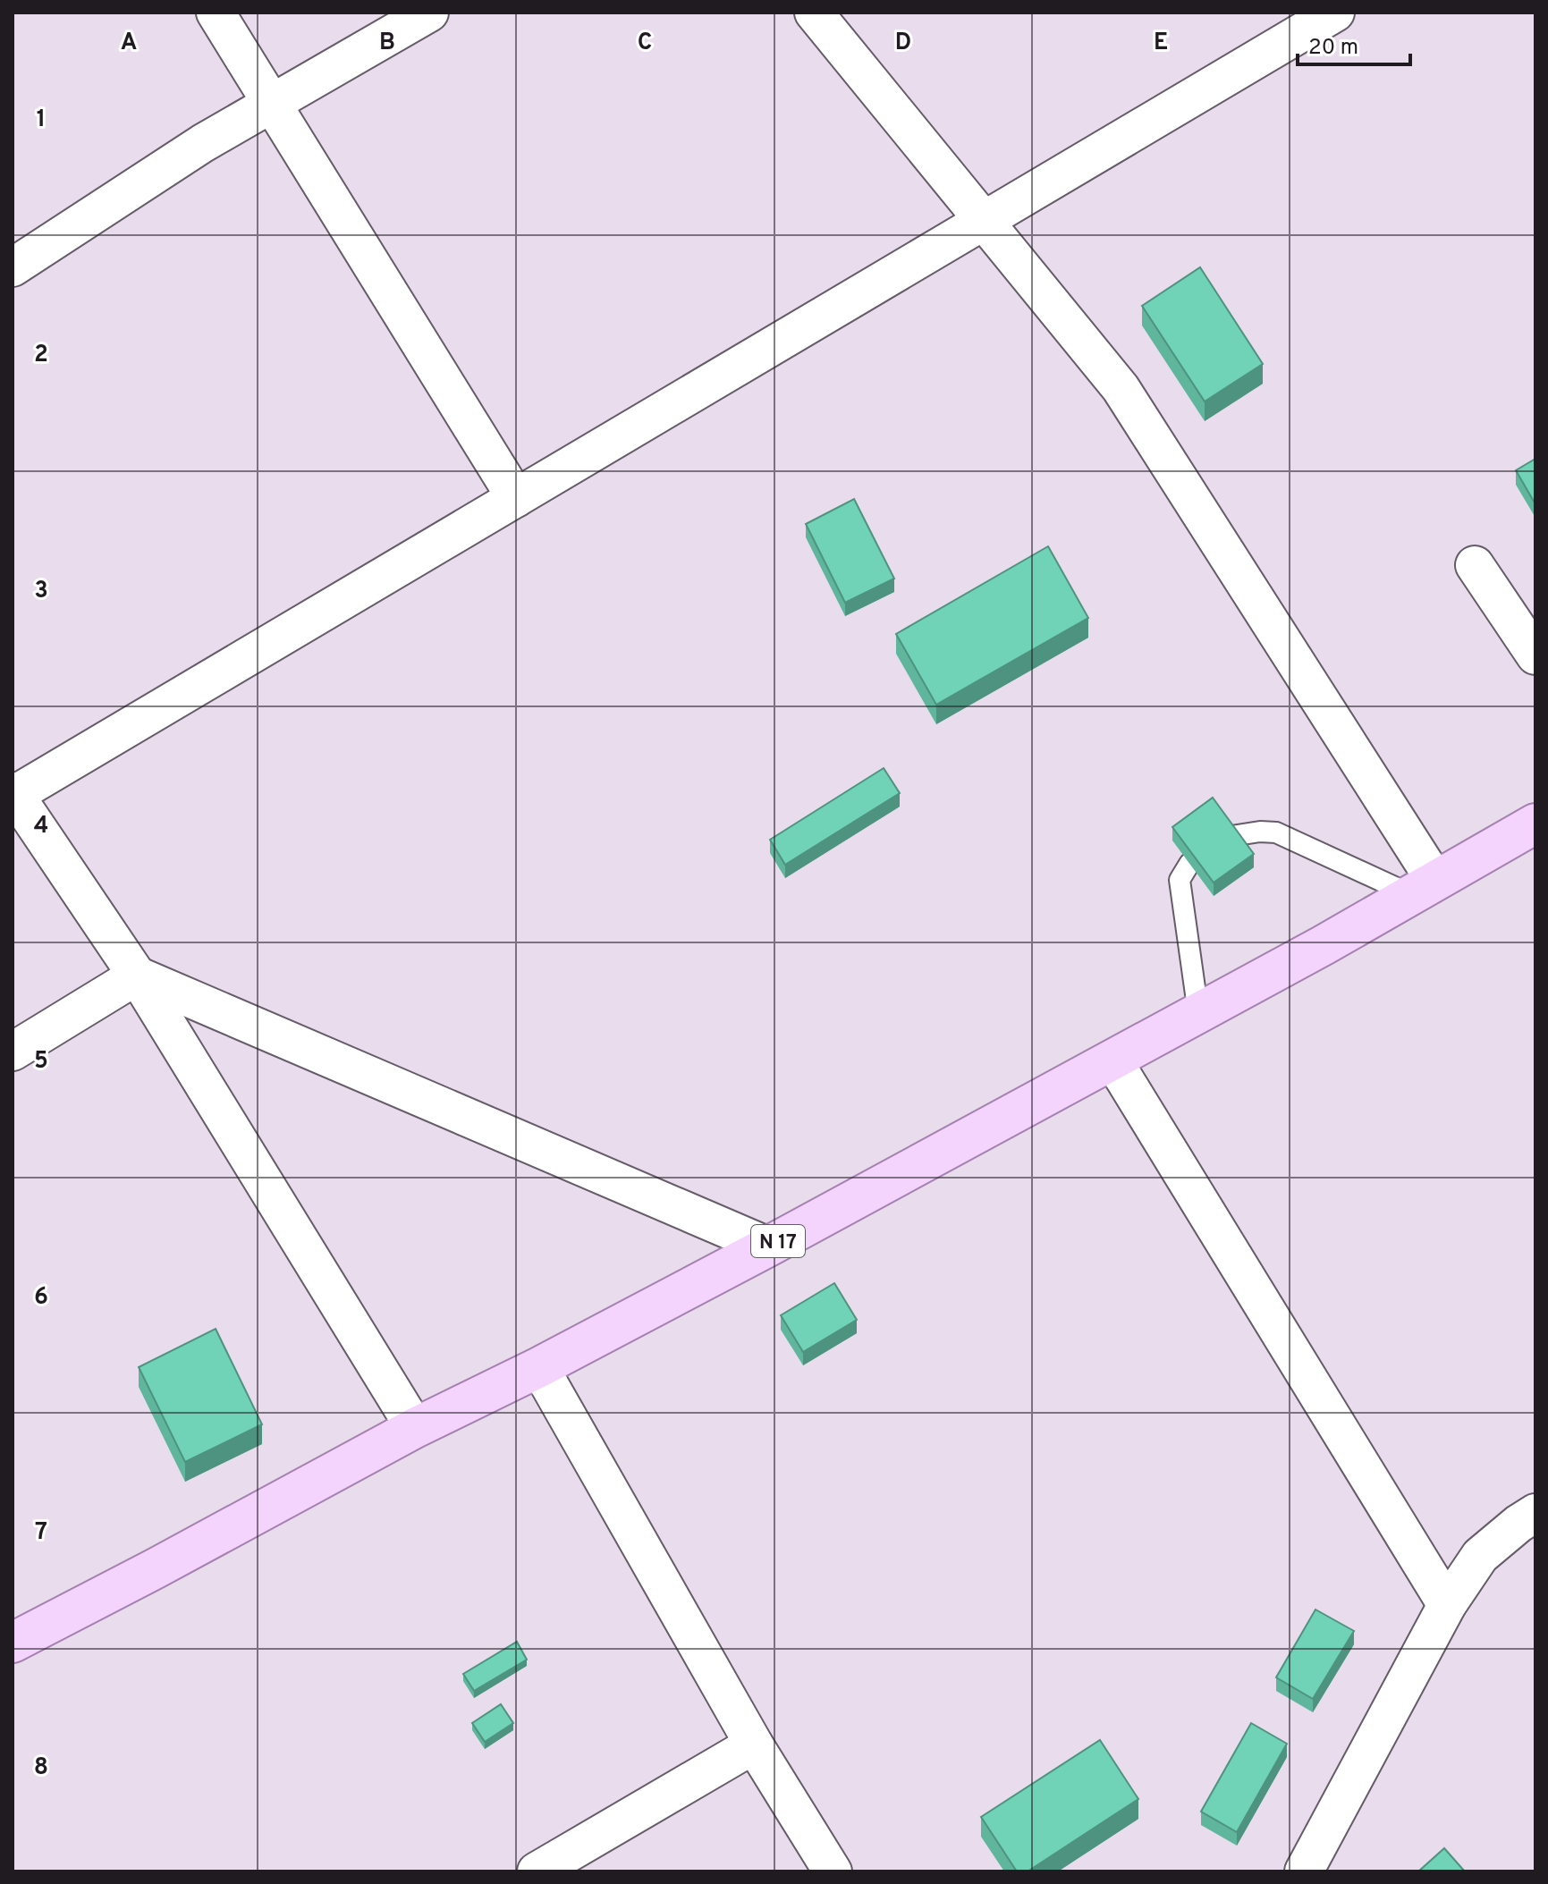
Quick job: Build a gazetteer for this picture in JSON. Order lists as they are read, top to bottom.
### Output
{
  "streets": {
    "main road": ["N 17"]
  },
  "scale_bar": "20 m",
  "grid": {
    "columns": [
      "A",
      "B",
      "C",
      "D",
      "E"
    ],
    "rows": [
      "1",
      "2",
      "3",
      "4",
      "5",
      "6",
      "7",
      "8"
    ]
  }
}
